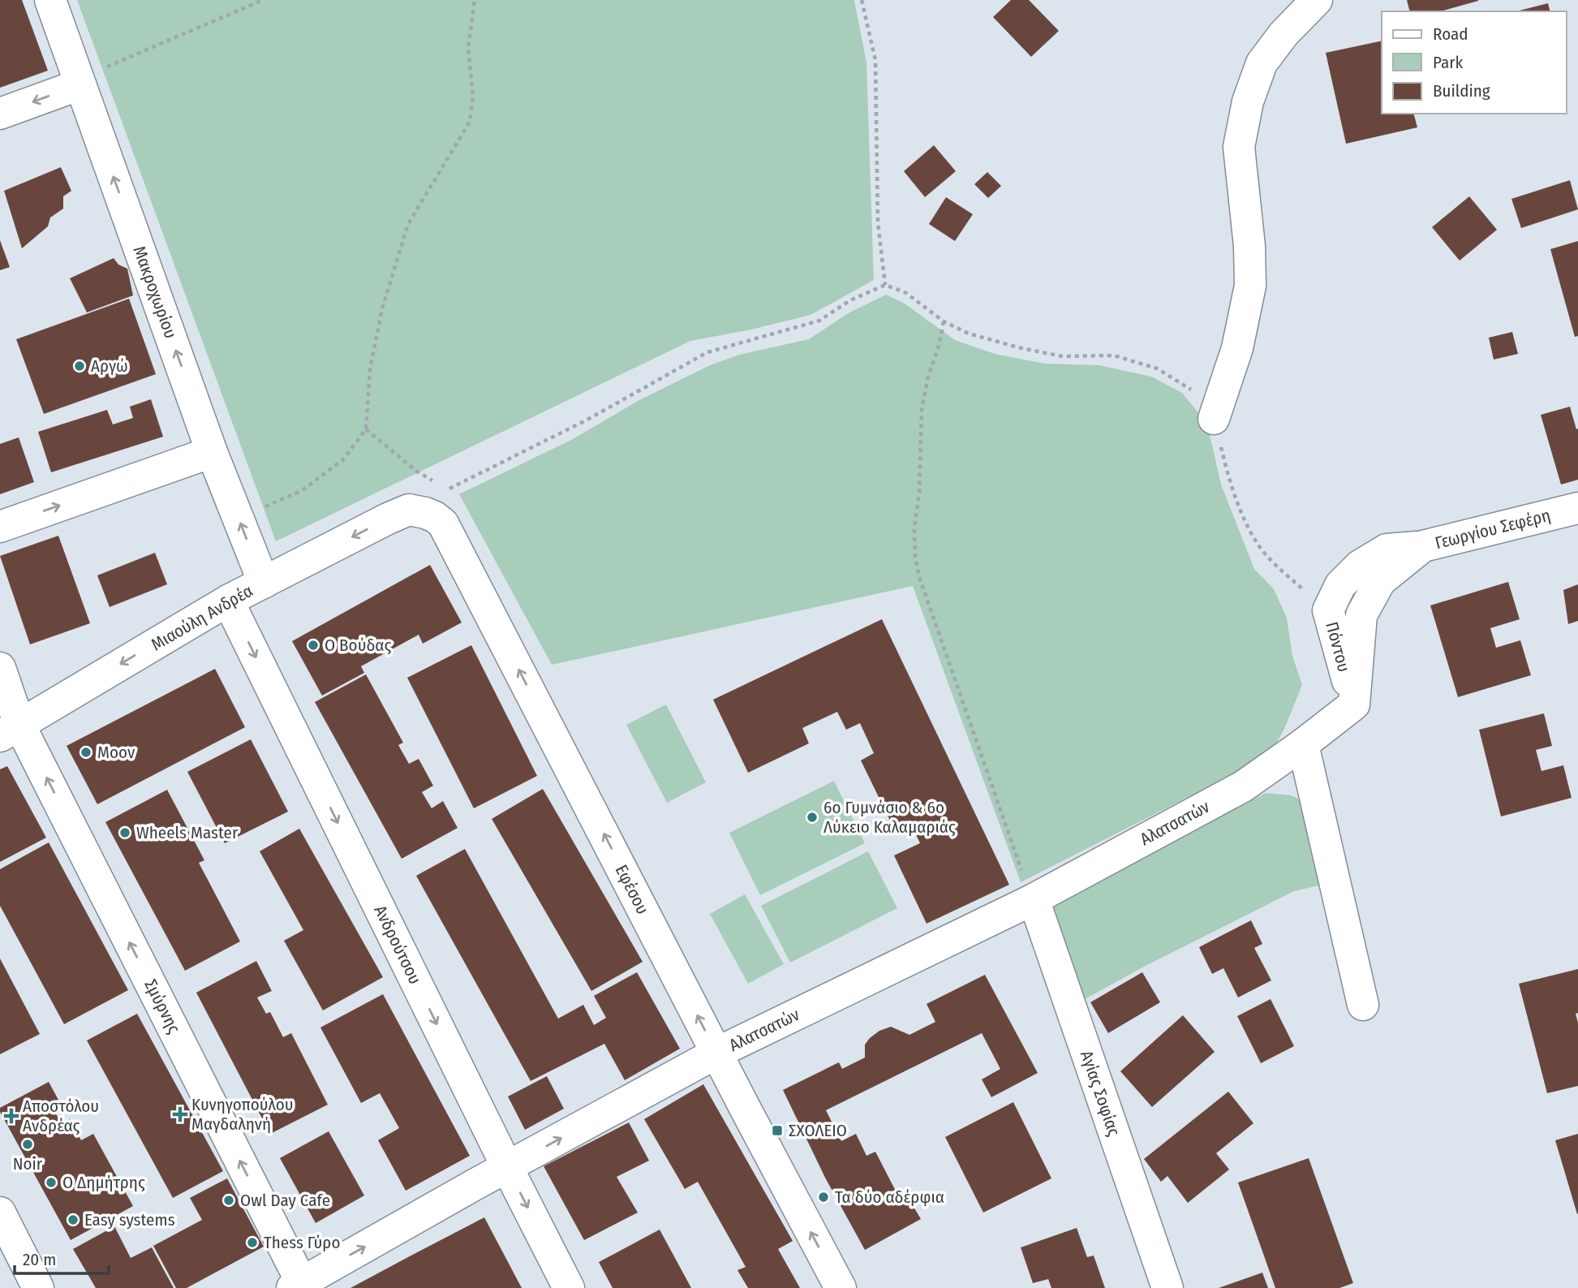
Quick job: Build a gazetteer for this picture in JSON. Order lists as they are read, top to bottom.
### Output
{
  "streets": {
    "street": [
      "Μακροχωρίου",
      "Γεωργίου Σεφέρη",
      "Μιαούλη Ανδρέα",
      "Πόντου",
      "Αλατσατών",
      "Εφέσου",
      "Ανδρούτσου",
      "Σμύρνης",
      "Αγίας Σοφίας"
    ]
  },
  "crossings": [
    ["Μακροχωρίου", "Μιαούλη Ανδρέα"],
    ["Γεωργίου Σεφέρη", "Πόντου"],
    ["Μιαούλη Ανδρέα", "Εφέσου"],
    ["Μιαούλη Ανδρέα", "Ανδρούτσου"],
    ["Μιαούλη Ανδρέα", "Σμύρνης"],
    ["Αλατσατών", "Εφέσου"],
    ["Αλατσατών", "Ανδρούτσου"],
    ["Αλατσατών", "Σμύρνης"],
    ["Αλατσατών", "Αγίας Σοφίας"]
  ],
  "one_way": [
    "Μακροχωρίου",
    "Αλατσατών",
    "Εφέσου",
    "Ανδρούτσου",
    "Σμύρνης"
  ],
  "places": {
    "other": [
      "Αργώ",
      "Ο Βούδας",
      "Moov",
      "6ο Γυμνάσιο & 6ο Λύκειο Καλαμαριάς",
      "Wheels Master",
      "Noir",
      "Ο Δημήτρης",
      "Τα δύο αδέρφια",
      "Owl Day Cafe",
      "Easy systems",
      "Thess Γύρο"
    ],
    "health": ["Κυνηγοπούλου Μαγδαληνή", "Αποστόλου Ανδρέας"],
    "transit": ["ΣΧΟΛΕΙΟ"]
  },
  "legend": ["Road", "Park", "Building"],
  "scale_bar": "20 m"
}
